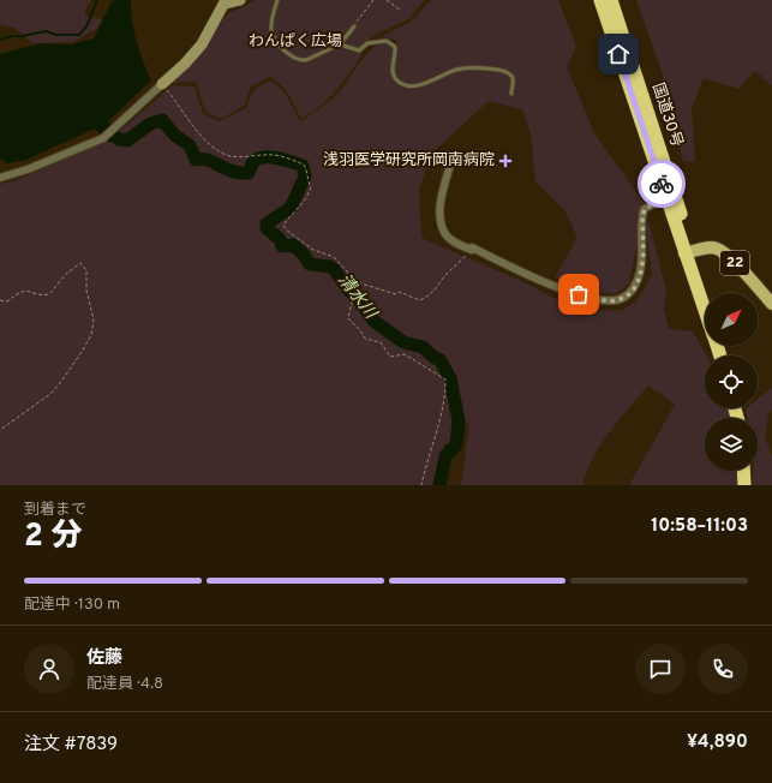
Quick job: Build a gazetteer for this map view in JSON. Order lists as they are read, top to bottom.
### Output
{
  "streets": {
    "highway": ["国道30号"],
    "main road": ["22"]
  },
  "crossings": [
    ["国道30号", "22"]
  ],
  "water": ["清水川"],
  "parks": ["わんぱく広場"],
  "places": {
    "health": ["浅羽医学研究所岡南病院"]
  },
  "north": "top right",
  "page": {
    "heading": ["2 分", "到着まで", "10:58–11:03"],
    "panel": [
      "佐藤",
      "配達員 · 4.8",
      "注文 #7839",
      "¥4,890"
    ],
    "bar": "配達中 · 130 m"
  }
}
